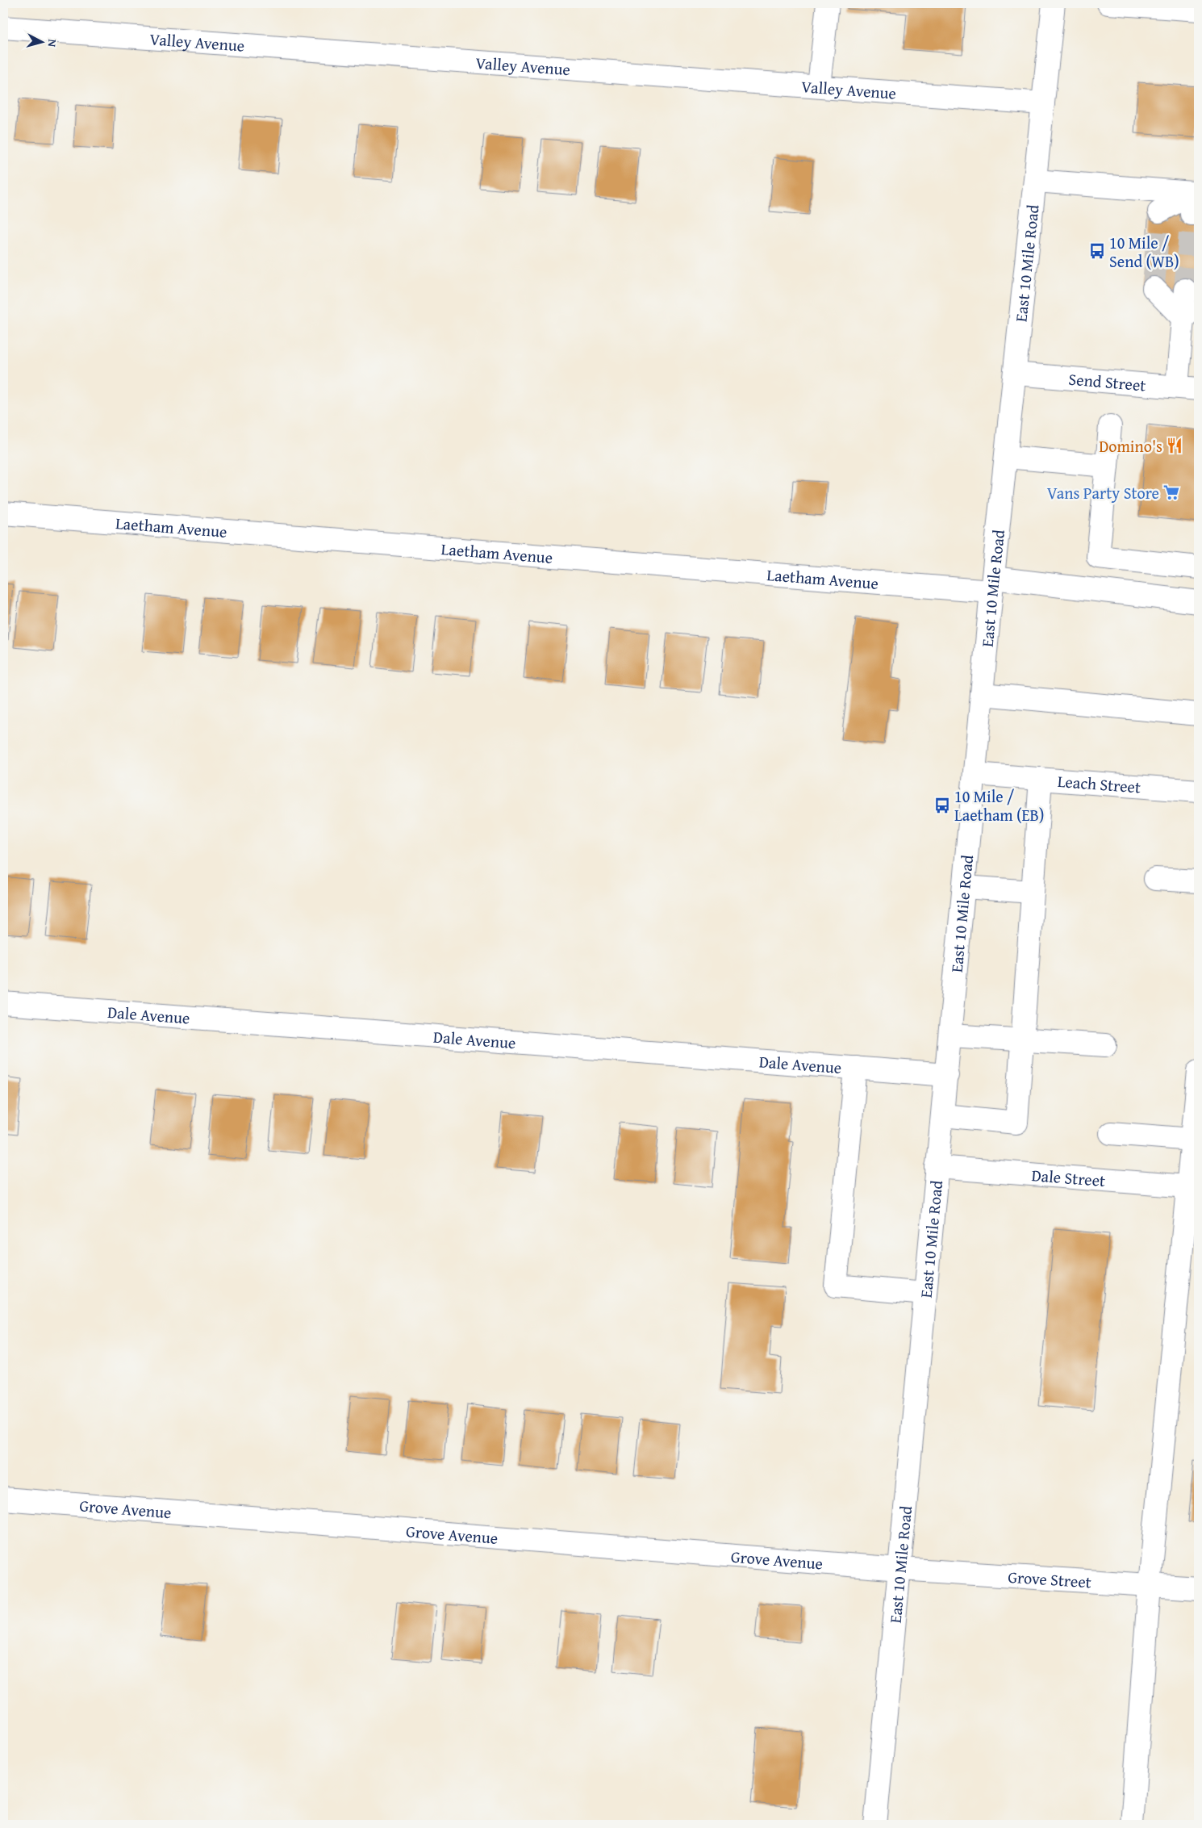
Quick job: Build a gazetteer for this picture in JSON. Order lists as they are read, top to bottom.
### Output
{
  "streets": {
    "street": [
      "Valley Avenue",
      "East 10 Mile Road",
      "Send Street",
      "Laetham Avenue",
      "Leach Street",
      "Dale Avenue",
      "Dale Street",
      "Grove Avenue",
      "Grove Street"
    ]
  },
  "crossings": [
    ["Valley Avenue", "East 10 Mile Road"],
    ["East 10 Mile Road", "Send Street"],
    ["East 10 Mile Road", "Laetham Avenue"],
    ["East 10 Mile Road", "Leach Street"],
    ["East 10 Mile Road", "Dale Avenue"],
    ["East 10 Mile Road", "Dale Street"],
    ["East 10 Mile Road", "Grove Avenue"],
    ["East 10 Mile Road", "Grove Street"],
    ["Grove Avenue", "Grove Street"]
  ],
  "places": {
    "bus stop": ["10 Mile / Send (WB)", "10 Mile / Laetham (EB)"],
    "restaurant": ["Domino's"],
    "supermarket": ["Vans Party Store"]
  },
  "north": "right"
}
